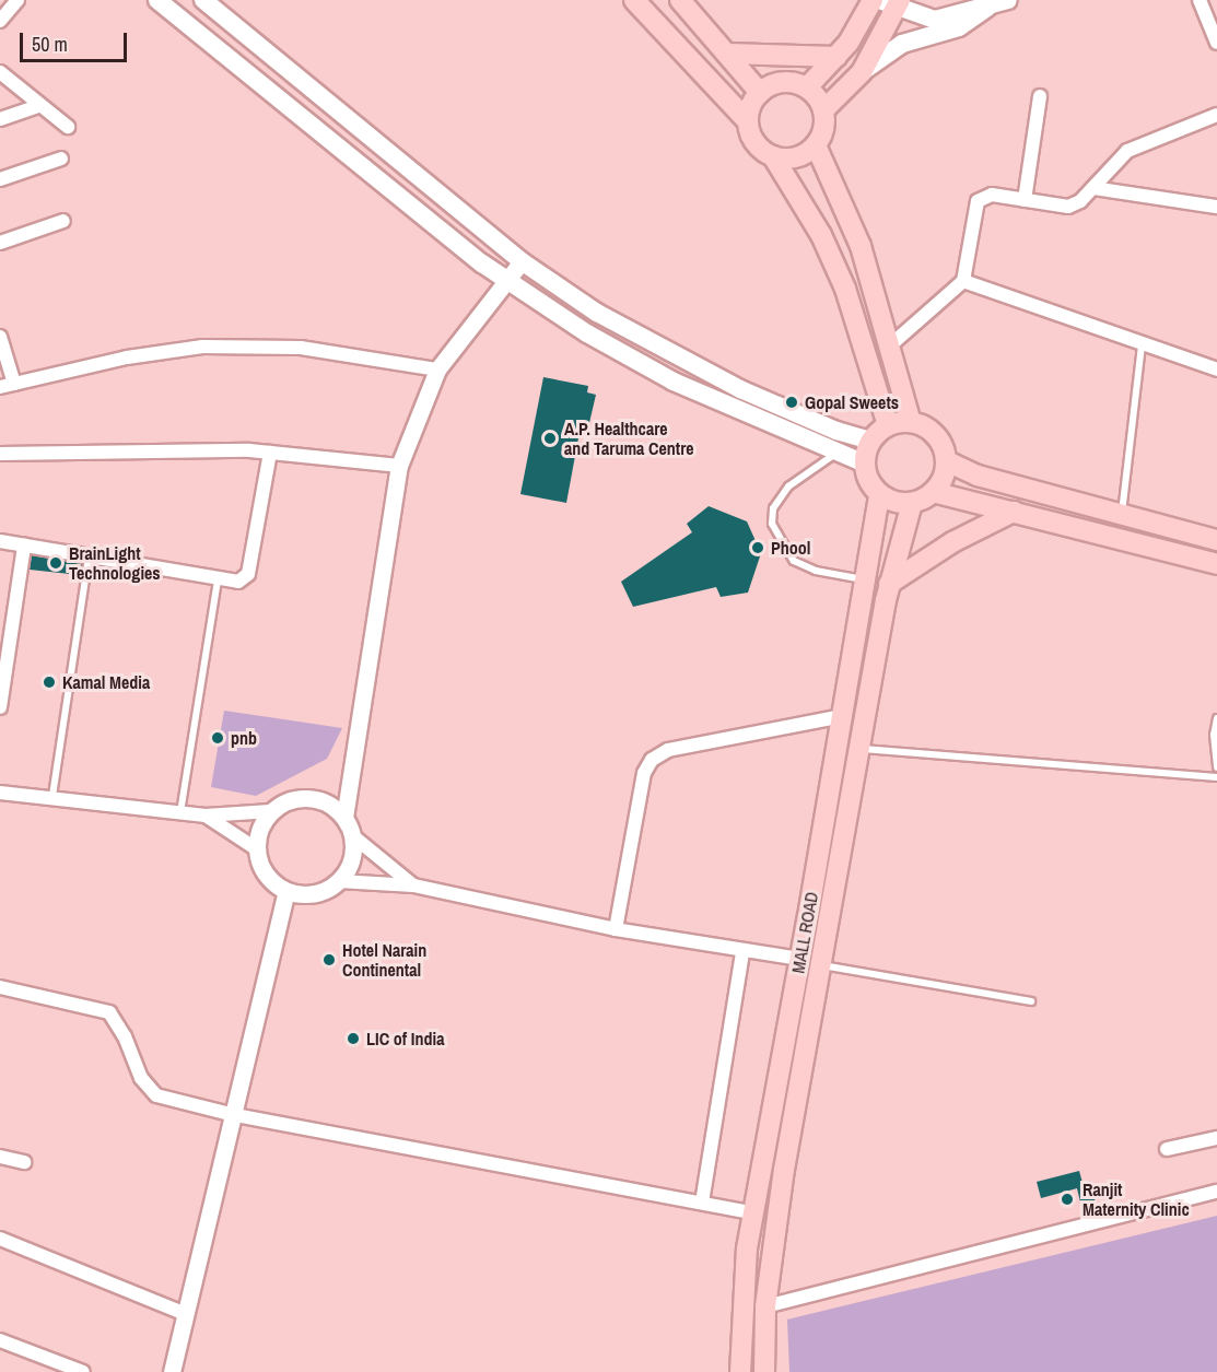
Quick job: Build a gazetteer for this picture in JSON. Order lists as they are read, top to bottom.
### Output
{
  "streets": {
    "main road": ["MALL ROAD"]
  },
  "places": [
    "Gopal Sweets",
    "A.P. Healthcare and Taruma Centre",
    "Phool",
    "BrainLight Technologies",
    "Kamal Media",
    "pnb",
    "Hotel Narain Continental",
    "LIC of India",
    "Ranjit Maternity Clinic"
  ],
  "scale_bar": "50 m"
}
